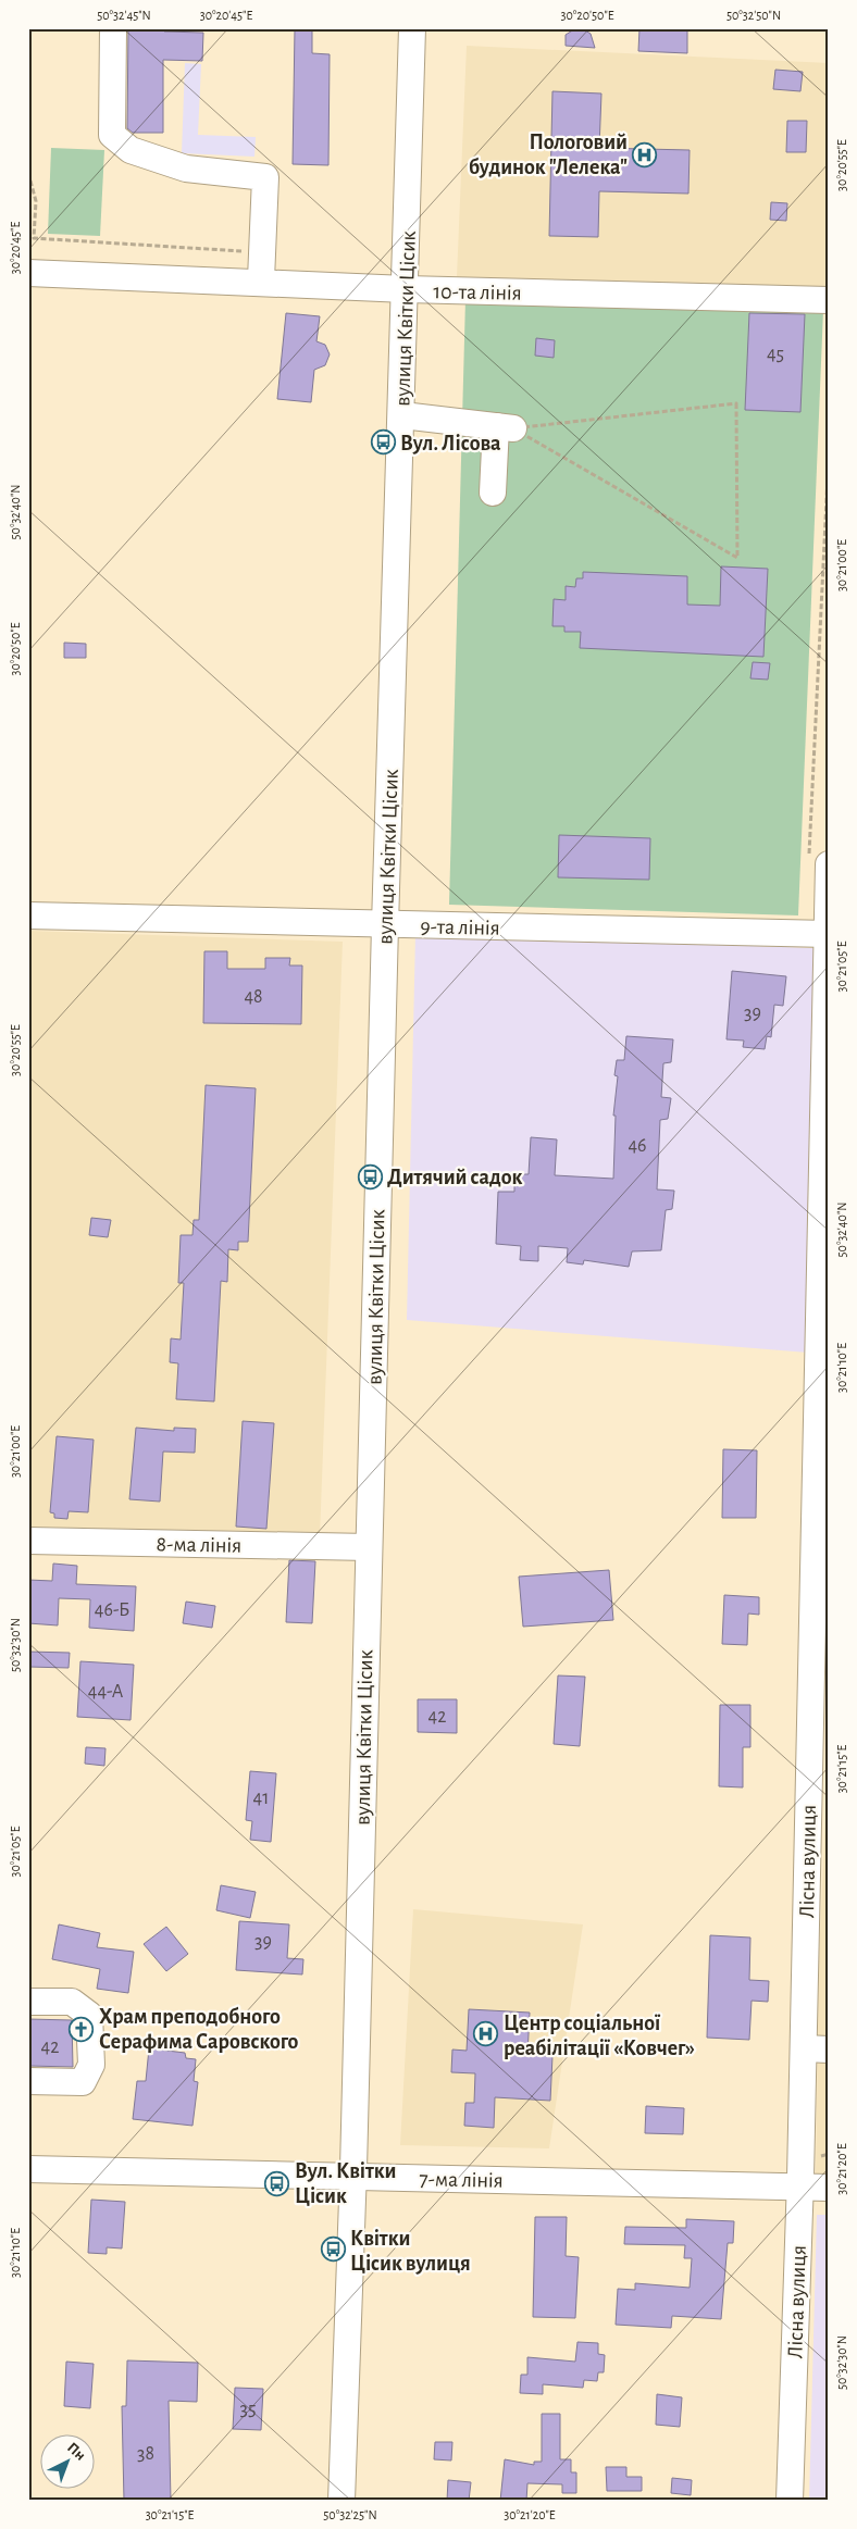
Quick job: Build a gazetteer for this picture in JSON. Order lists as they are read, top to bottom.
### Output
{
  "streets": {
    "street": [
      "10-та лінія",
      "вулиця Квітки Цісик",
      "9-та лінія",
      "8-ма лінія",
      "Лісна вулиця",
      "7-ма лінія"
    ]
  },
  "crossings": [
    ["10-та лінія", "вулиця Квітки Цісик"],
    ["вулиця Квітки Цісик", "9-та лінія"],
    ["вулиця Квітки Цісик", "8-ма лінія"],
    ["вулиця Квітки Цісик", "7-ма лінія"],
    ["9-та лінія", "Лісна вулиця"],
    ["Лісна вулиця", "7-ма лінія"]
  ],
  "places": {
    "hospital": ["Пологовий будинок \"Лелека\"", "Центр соціальної реабілітації «Ковчег»"],
    "bus stop": [
      "Вул. Лісова",
      "Дитячий садок",
      "Вул. Квітки Цісик",
      "Квітки Цісик вулиця"
    ],
    "church": ["Храм преподобного Серафима Саровского"]
  },
  "house_numbers": [
    "45",
    "48",
    "39",
    "46",
    "46-Б",
    "44-А",
    "42",
    "41",
    "39",
    "42",
    "35",
    "38"
  ],
  "north": "top right",
  "coordinates": [
    "50°32'45\"N",
    "30°20'45\"E",
    "30°20'50\"E",
    "50°32'50\"N",
    "30°20'55\"E",
    "50°32'40\"N",
    "30°21'00\"E",
    "30°21'05\"E",
    "30°21'10\"E",
    "50°32'30\"N",
    "30°21'15\"E",
    "30°21'20\"E",
    "50°32'25\"N"
  ]
}
